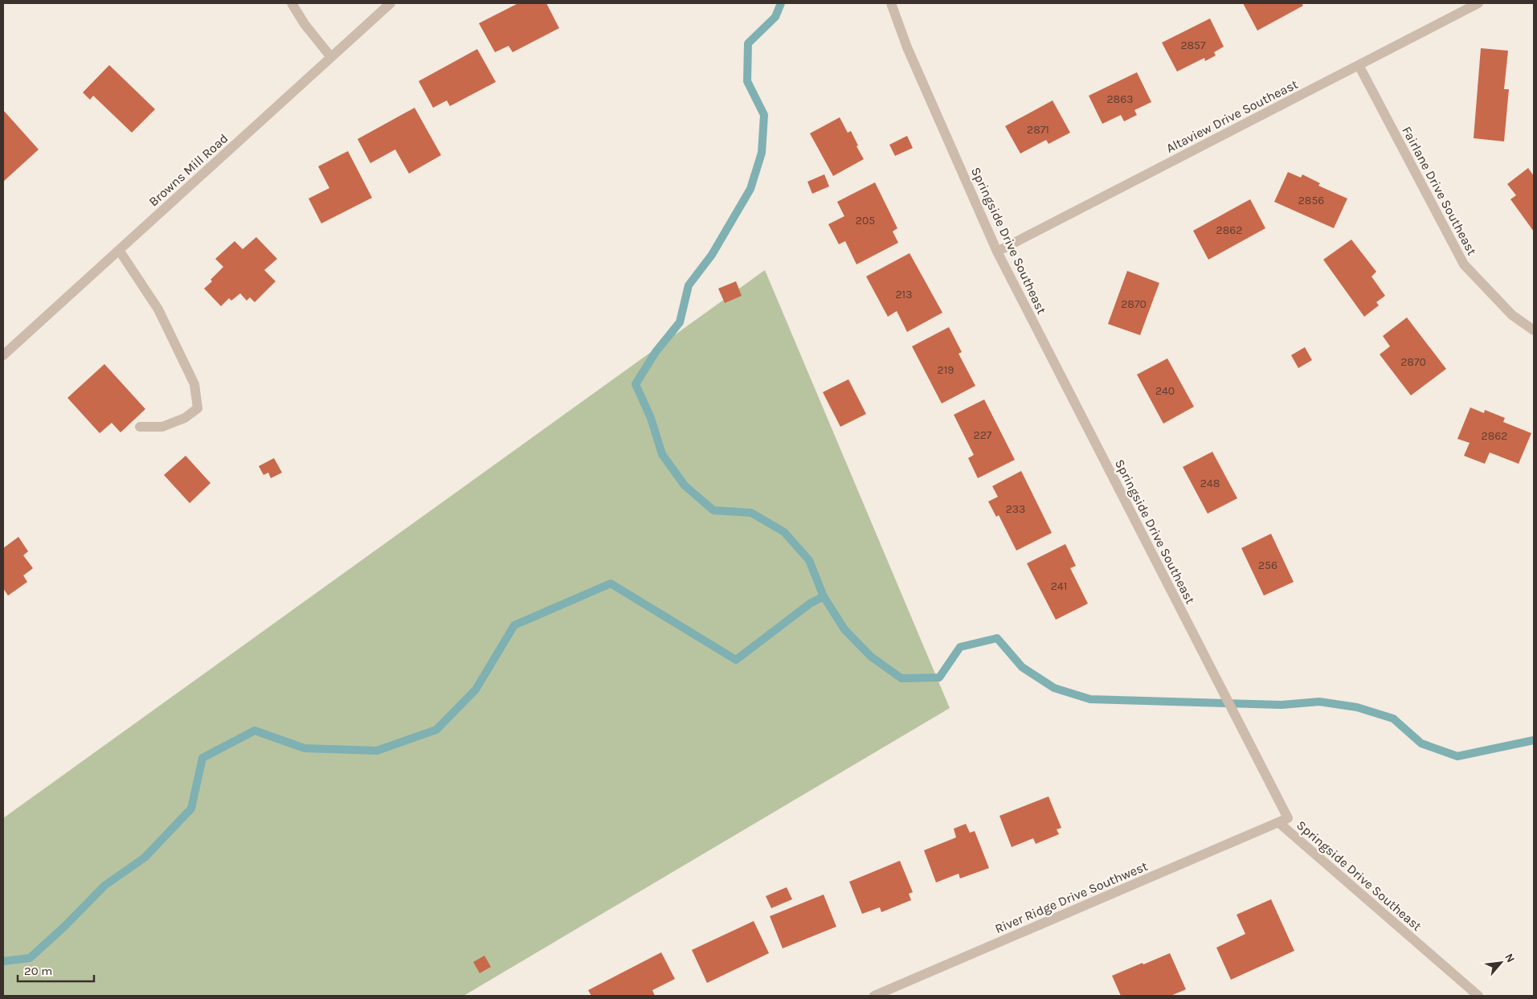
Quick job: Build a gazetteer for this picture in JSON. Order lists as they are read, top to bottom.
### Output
{
  "streets": {
    "street": [
      "Altaview Drive Southeast",
      "Browns Mill Road",
      "Fairlane Drive Southeast",
      "Springside Drive Southeast",
      "River Ridge Drive Southwest"
    ]
  },
  "crossings": [
    ["Altaview Drive Southeast", "Fairlane Drive Southeast"],
    ["Altaview Drive Southeast", "Springside Drive Southeast"],
    ["Springside Drive Southeast", "River Ridge Drive Southwest"]
  ],
  "house_numbers": [
    "2857",
    "2863",
    "2871",
    "2856",
    "205",
    "2862",
    "213",
    "2870",
    "2870",
    "219",
    "240",
    "227",
    "2862",
    "248",
    "233",
    "256",
    "241"
  ],
  "scale_bar": "20 m",
  "north": "top right"
}
